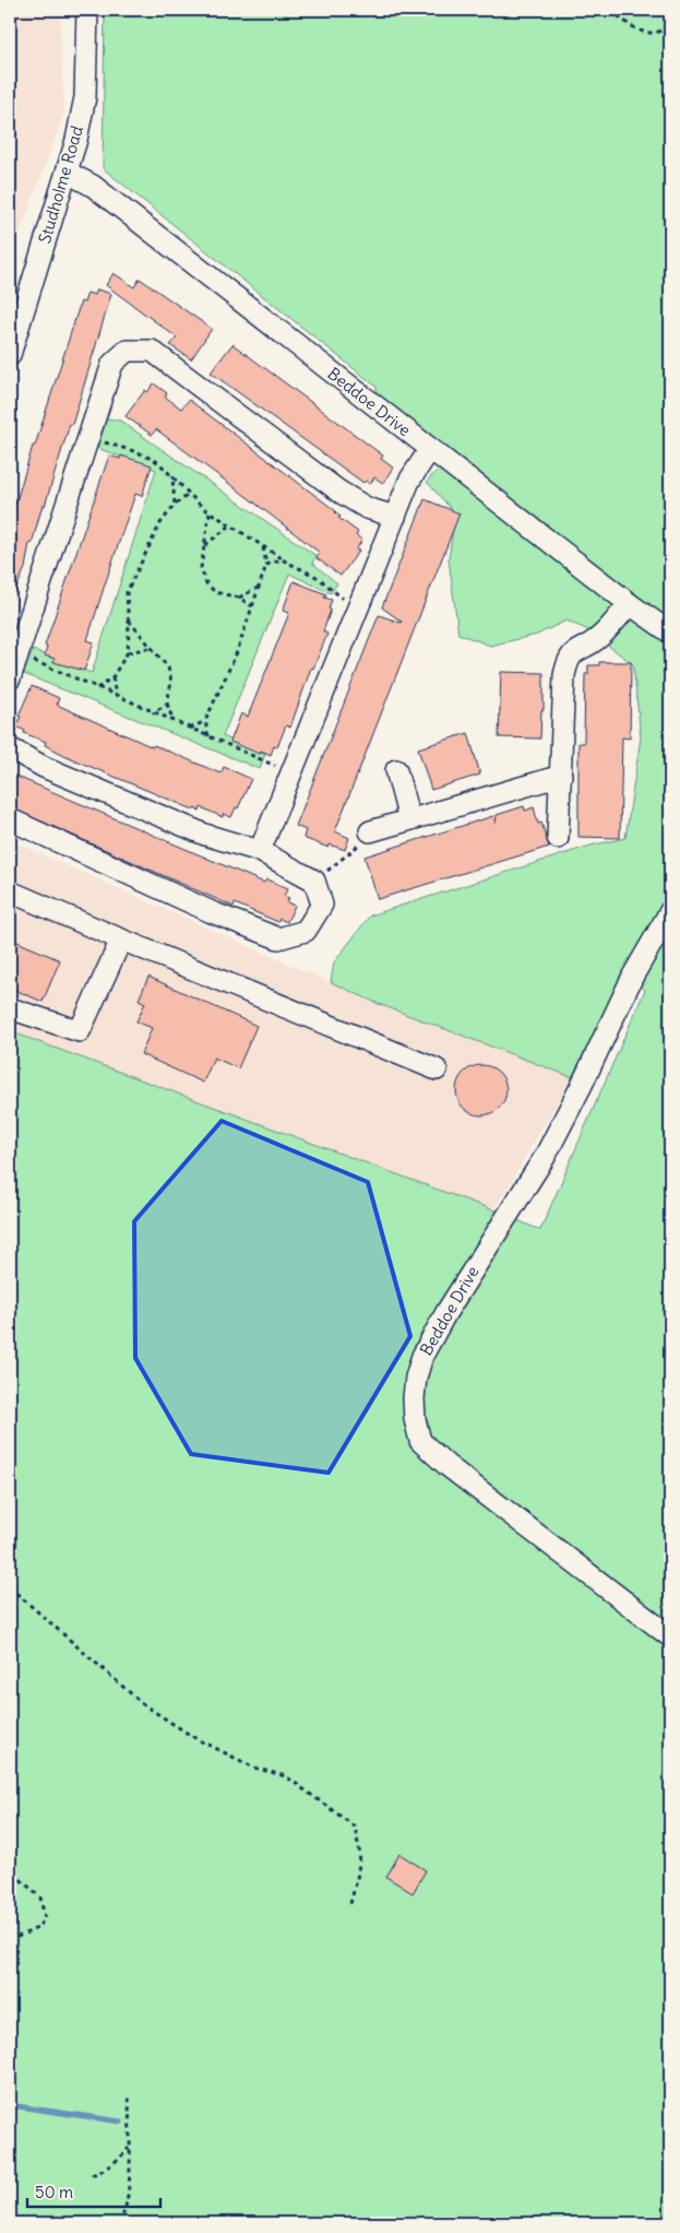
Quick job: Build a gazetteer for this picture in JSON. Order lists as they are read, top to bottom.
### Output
{
  "streets": {
    "street": ["Studholme Road", "Beddoe Drive"]
  },
  "crossings": [
    ["Studholme Road", "Beddoe Drive"]
  ],
  "scale_bar": "50 m"
}
